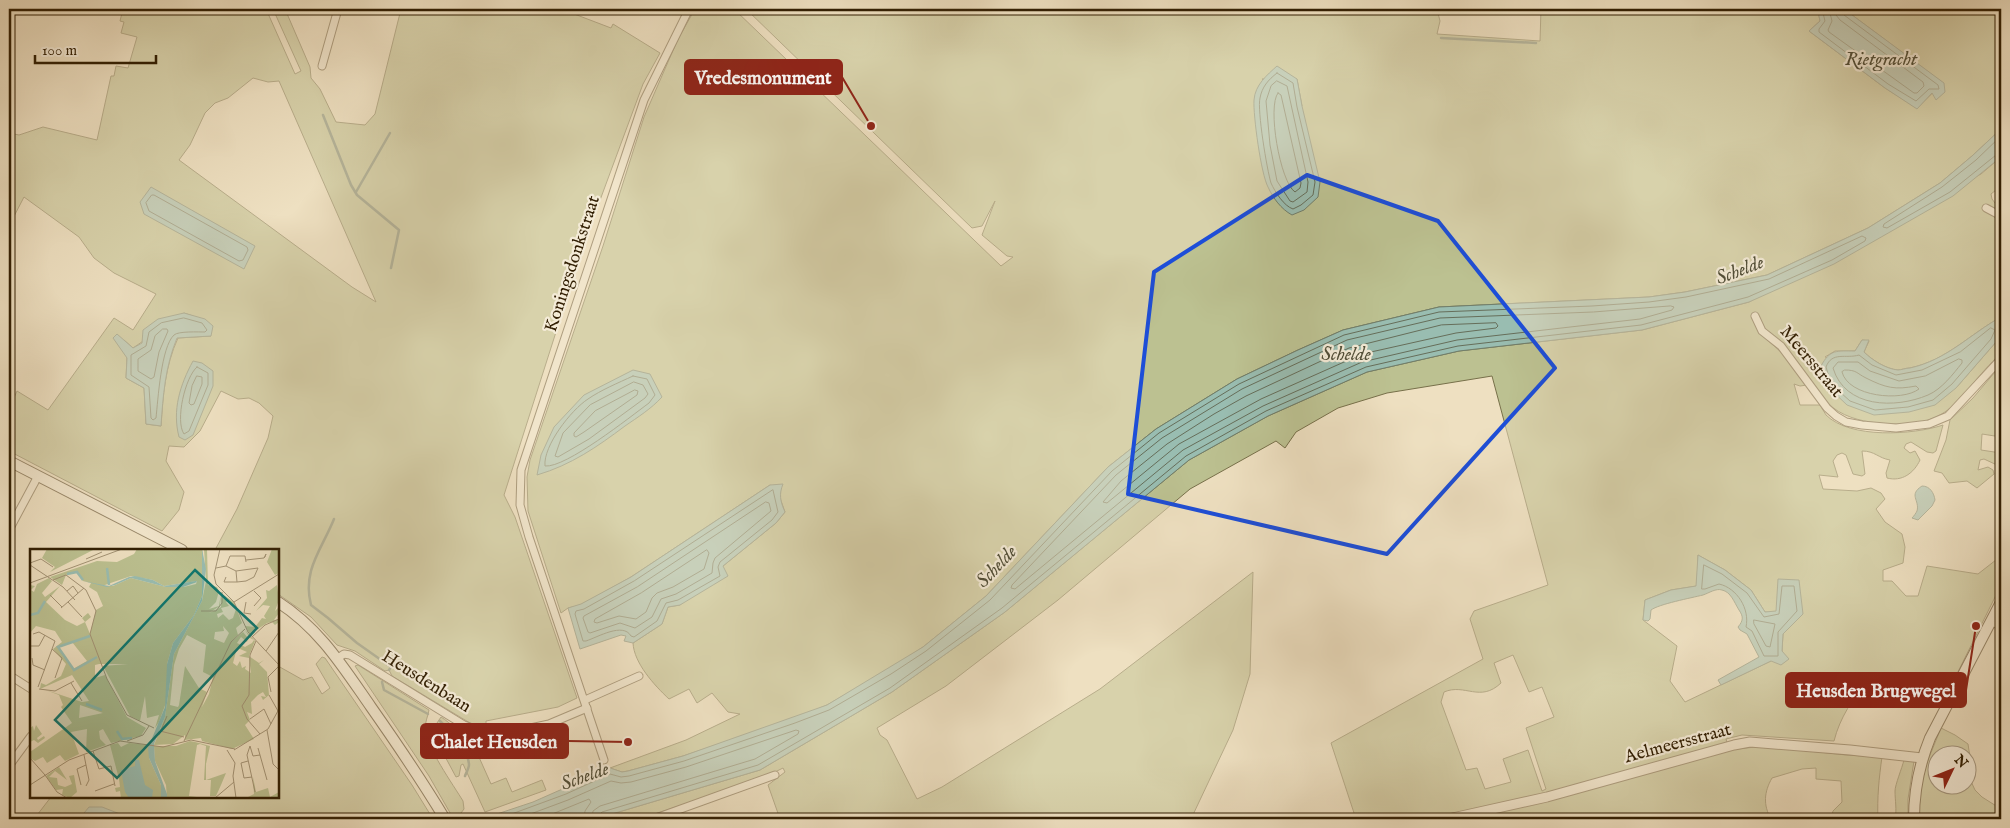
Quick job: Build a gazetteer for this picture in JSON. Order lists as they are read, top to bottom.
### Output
{
  "streets": {
    "street": [
      "Koningsdonkstraat",
      "Meersstraat",
      "Heusdenbaan",
      "Aelmeersstraat"
    ]
  },
  "water": ["Rietgracht", "Schelde"],
  "places": ["Vredesmonument", "Heusden Brugwegel", "Chalet Heusden"],
  "scale_bar": "100 m",
  "north": "top right"
}
